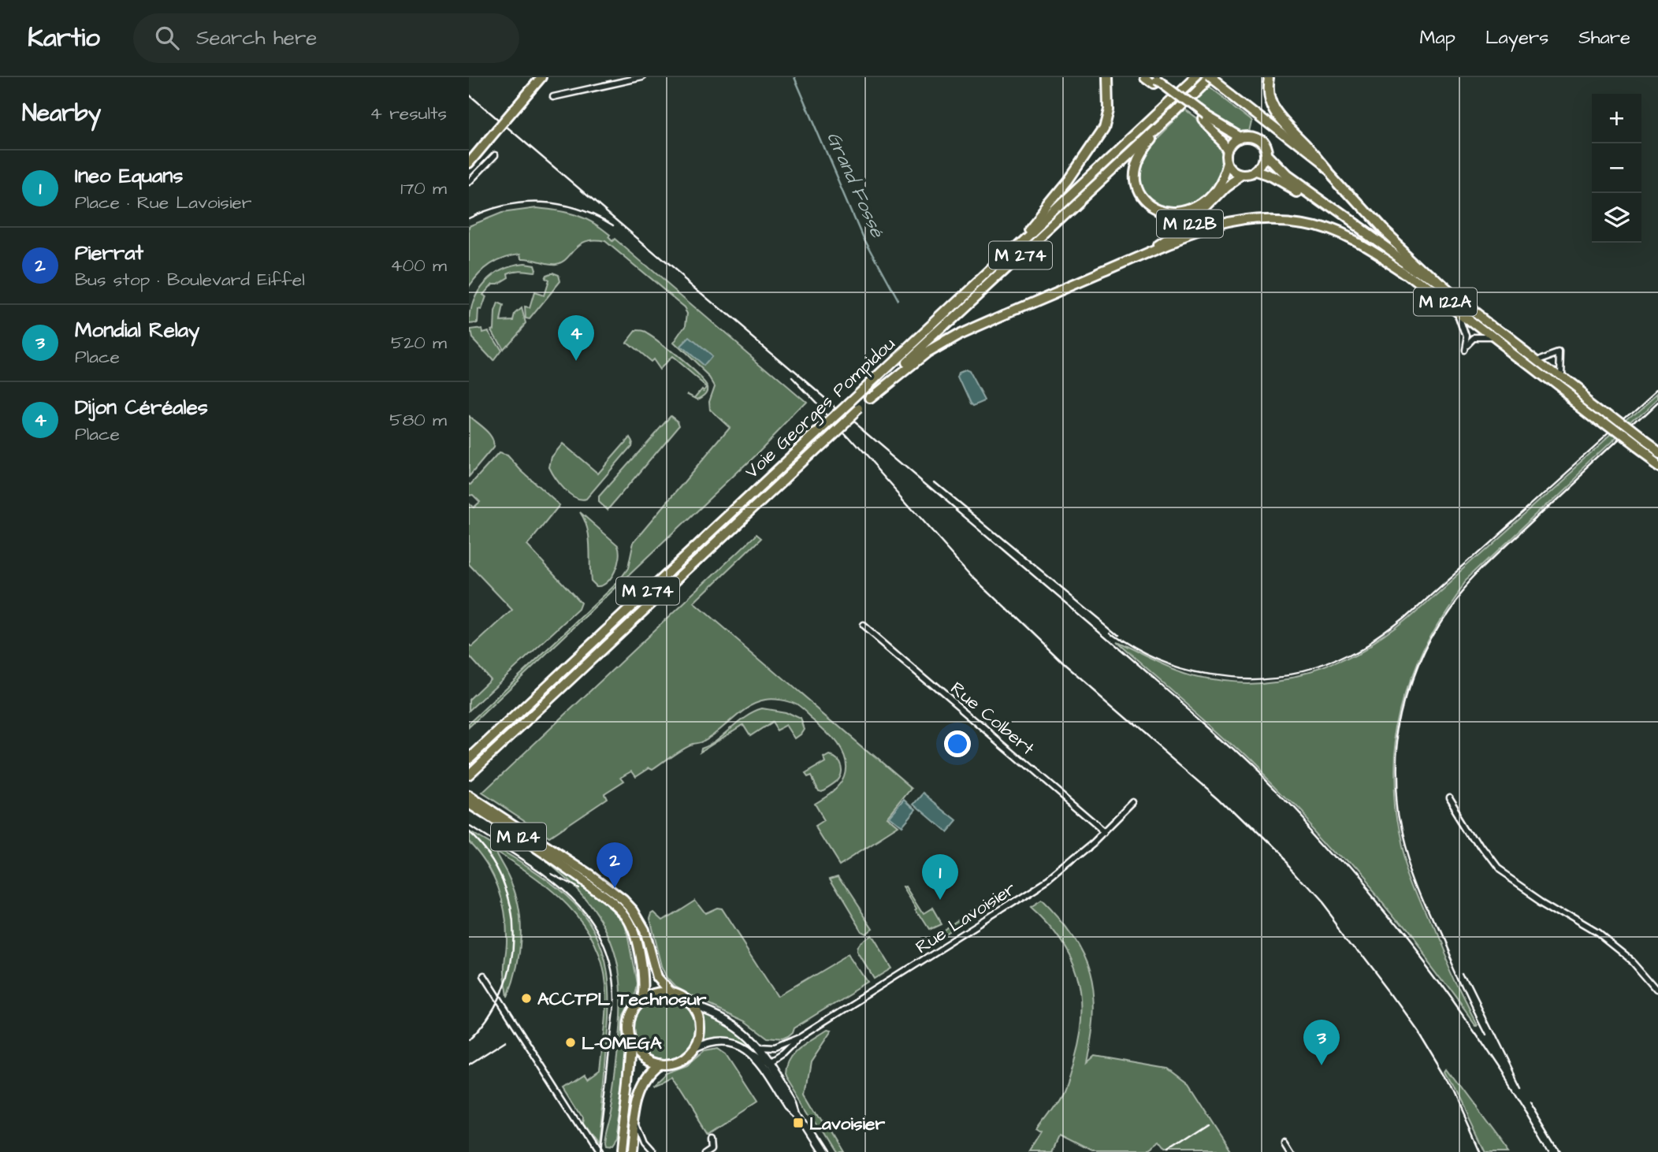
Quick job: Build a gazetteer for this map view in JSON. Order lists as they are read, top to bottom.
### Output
{
  "streets": {
    "main road": [
      "M 122B",
      "M 274",
      "M 122A",
      "Voie Georges Pompidou",
      "M 124"
    ],
    "street": ["Rue Colbert", "Rue Lavoisier"]
  },
  "crossings": [
    ["M 122B", "M 122A"],
    ["M 274", "M 122A"],
    ["M 274", "Voie Georges Pompidou"],
    ["Rue Colbert", "Rue Lavoisier"]
  ],
  "water": ["Grand Fossé"],
  "places": {
    "other": ["ACCTPL Technosur", "L-OMEGA"],
    "transit": ["Lavoisier"]
  },
  "page": {
    "header": "Kartio",
    "search": "Search here",
    "nav": ["Map", "Layers", "Share"],
    "heading": ["Nearby", "4 results"],
    "map_buttons": ["+", "−"],
    "list": [
      {
        "mark": "1",
        "name": "Ineo Equans",
        "note": "Place · Rue Lavoisier",
        "value": "170 m"
      },
      {
        "mark": "2",
        "name": "Pierrat",
        "note": "Bus stop · Boulevard Eiffel",
        "value": "400 m"
      },
      {
        "mark": "3",
        "name": "Mondial Relay",
        "note": "Place",
        "value": "520 m"
      },
      {
        "mark": "4",
        "name": "Dijon Céréales",
        "note": "Place",
        "value": "580 m"
      }
    ],
    "pins": [
      "4",
      "2",
      "1",
      "3"
    ]
  }
}
